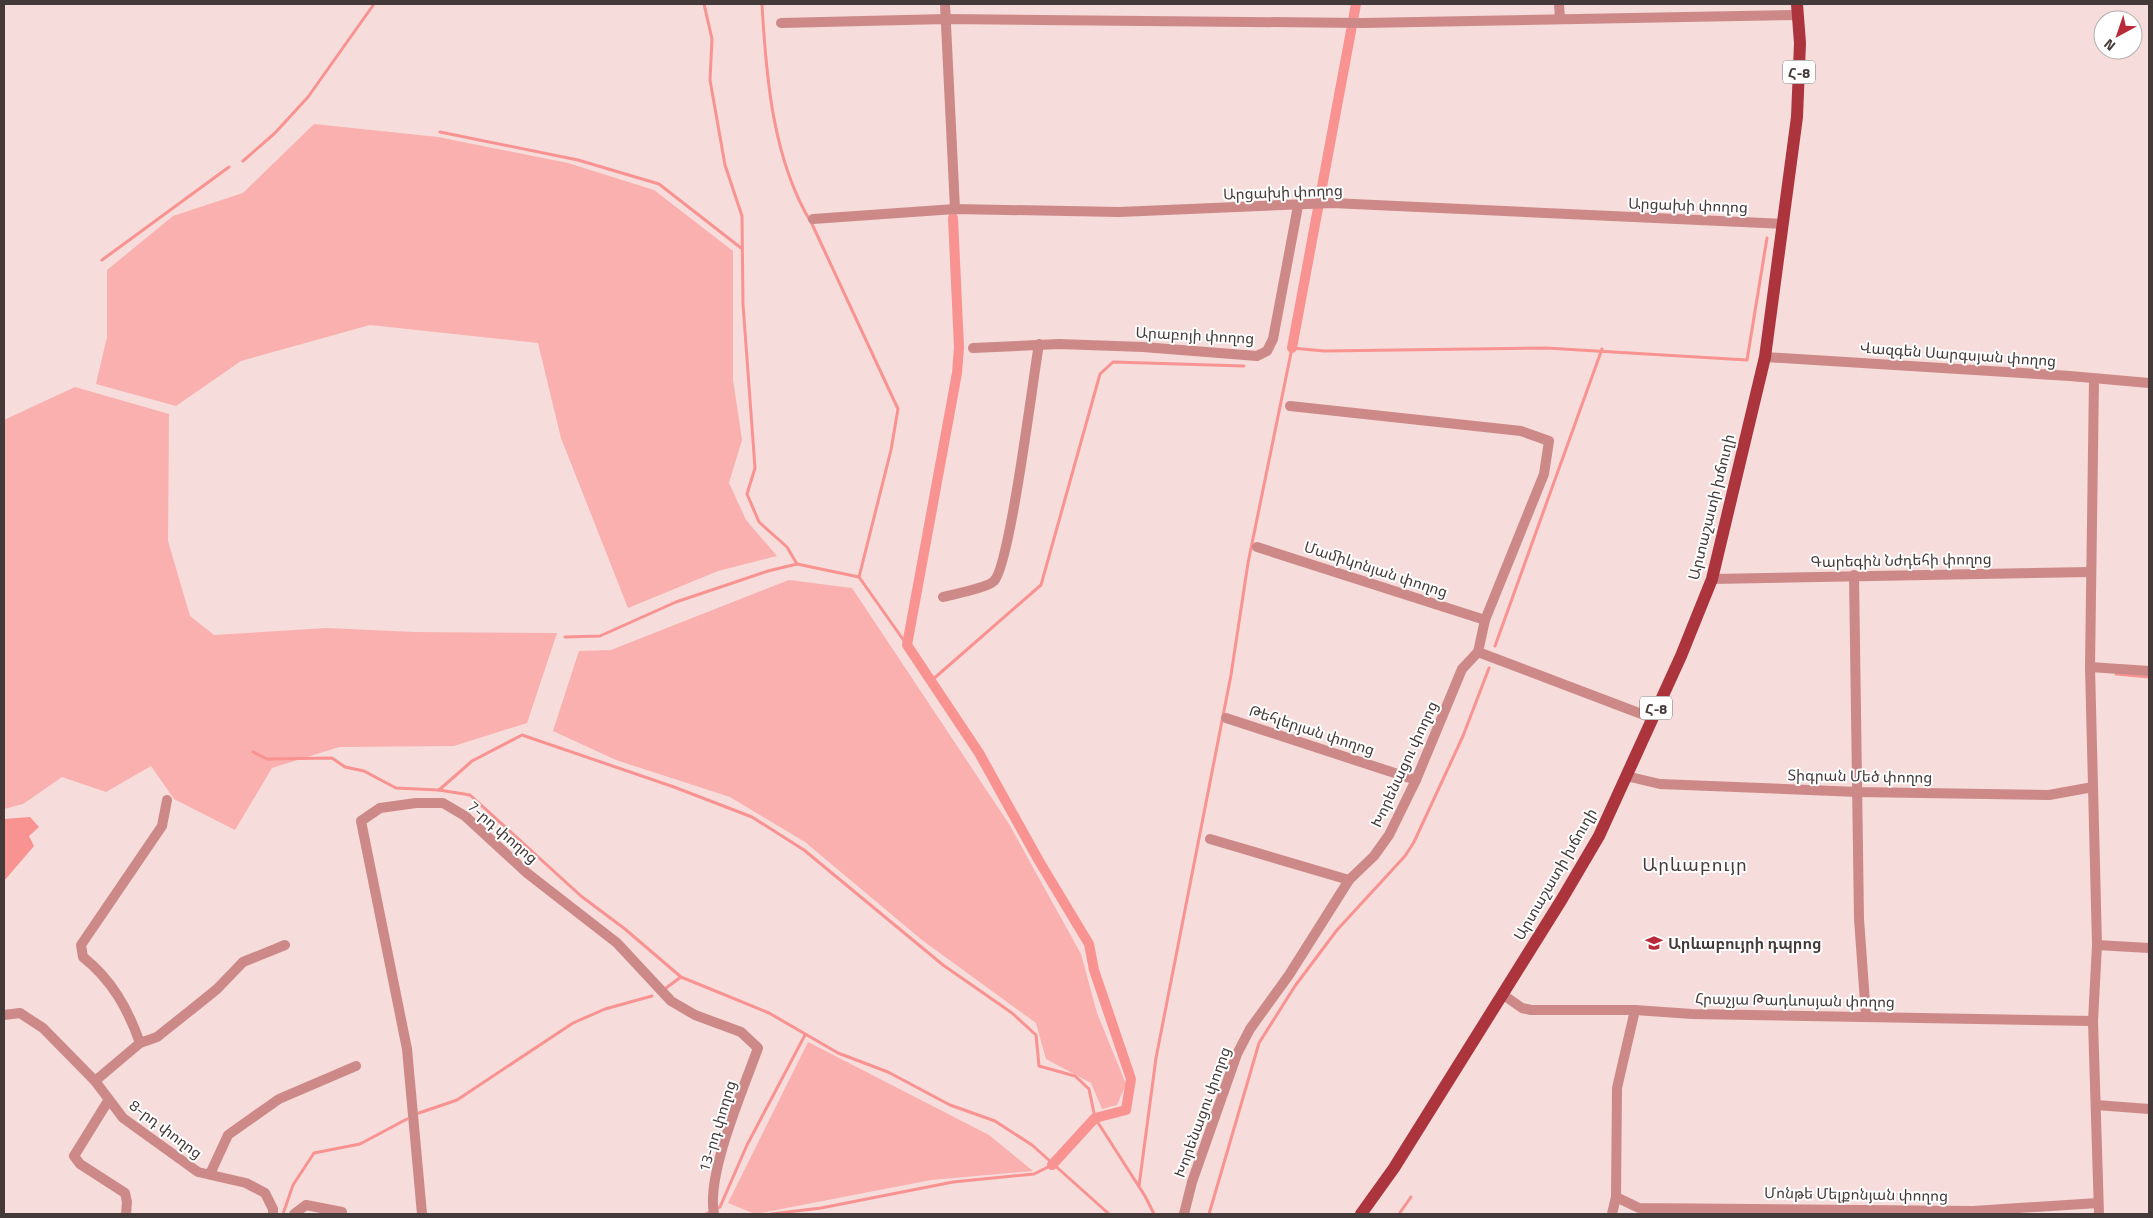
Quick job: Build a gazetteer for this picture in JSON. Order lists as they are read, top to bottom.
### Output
{
  "streets": {
    "main road": ["Հ-8", "Արտաշատի խճուղի"],
    "street": [
      "Արցախի փողոց",
      "Արաբոյի փողոց",
      "Վազգեն Սարգսյան փողոց",
      "Գարեգին Նժդեհի փողոց",
      "Մամիկոնյան փողոց",
      "Թեհլերյան փողոց",
      "Խորենացու փողոց",
      "Տիգրան Մեծ փողոց",
      "7-րդ փողոց",
      "Հրաչյա Թադևոսյան փողոց",
      "13-րդ փողոց",
      "8-րդ փողոց",
      "Մոնթե Մելքոնյան փողոց"
    ]
  },
  "crossings": [
    ["Արցախի փողոց", "Արաբոյի փողոց"],
    ["Արցախի փողոց", "Արտաշատի խճուղի"],
    ["Վազգեն Սարգսյան փողոց", "Արտաշատի խճուղի"],
    ["Արտաշատի խճուղի", "Գարեգին Նժդեհի փողոց"],
    ["Արտաշատի խճուղի", "Տիգրան Մեծ փողոց"],
    ["Արտաշատի խճուղի", "Հրաչյա Թադևոսյան փողոց"],
    ["Մամիկոնյան փողոց", "Խորենացու փողոց"],
    ["Թեհլերյան փողոց", "Խորենացու փողոց"],
    ["7-րդ փողոց", "13-րդ փողոց"]
  ],
  "districts": ["Արևաբույր"],
  "places": {
    "school or university": ["Արևաբույրի դպրոց"]
  },
  "north": "bottom left"
}
